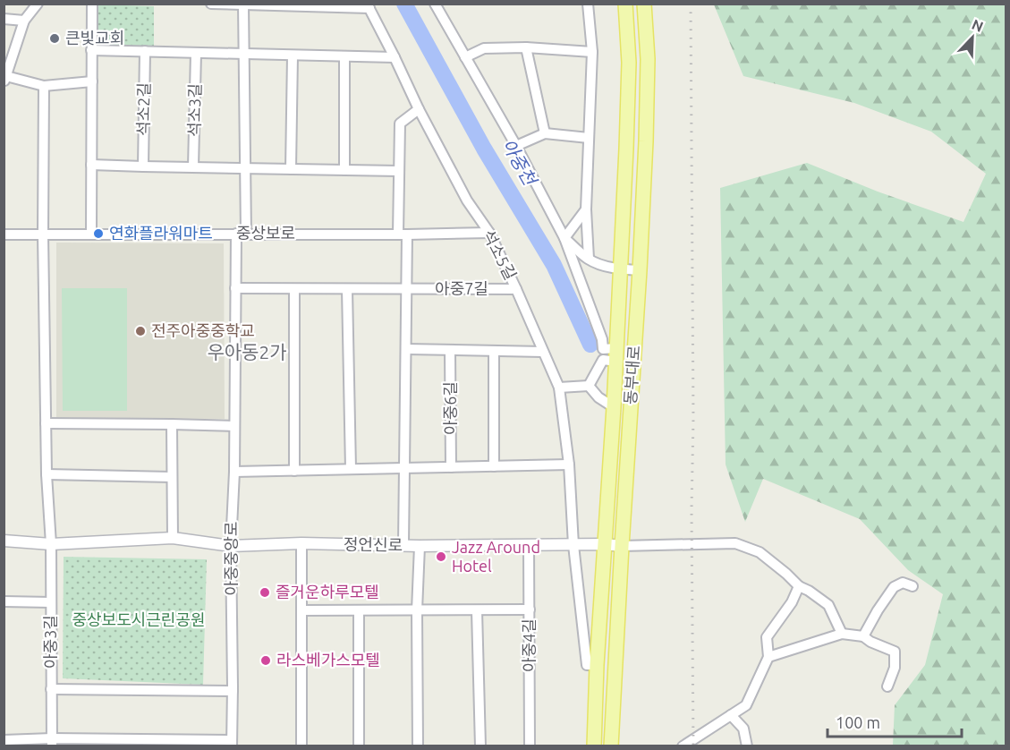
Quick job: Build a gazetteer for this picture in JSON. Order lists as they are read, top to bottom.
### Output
{
  "streets": {
    "main road": ["동부대로"],
    "street": [
      "석소2길",
      "석소3길",
      "중상보로",
      "석소5길",
      "아중7길",
      "아중6길",
      "정언신로",
      "아중중앙로",
      "아중3길",
      "아중4길"
    ]
  },
  "crossings": [
    ["중상보로", "석소5길"],
    ["중상보로", "아중중앙로"],
    ["중상보로", "아중3길"],
    ["석소5길", "아중7길"],
    ["석소5길", "동부대로"],
    ["석소5길", "정언신로"],
    ["아중7길", "아중중앙로"],
    ["동부대로", "정언신로"],
    ["정언신로", "아중중앙로"],
    ["정언신로", "아중3길"],
    ["정언신로", "아중4길"]
  ],
  "districts": ["우아동2가"],
  "water": ["아중천"],
  "parks": ["중상보도시근린공원"],
  "places": [
    "큰빛교회",
    "연화플라워마트",
    "전주아중중학교",
    "Jazz Around Hotel",
    "즐거운하루모텔",
    "라스베가스모텔"
  ],
  "scale_bar": "100 m",
  "north": "top right"
}
